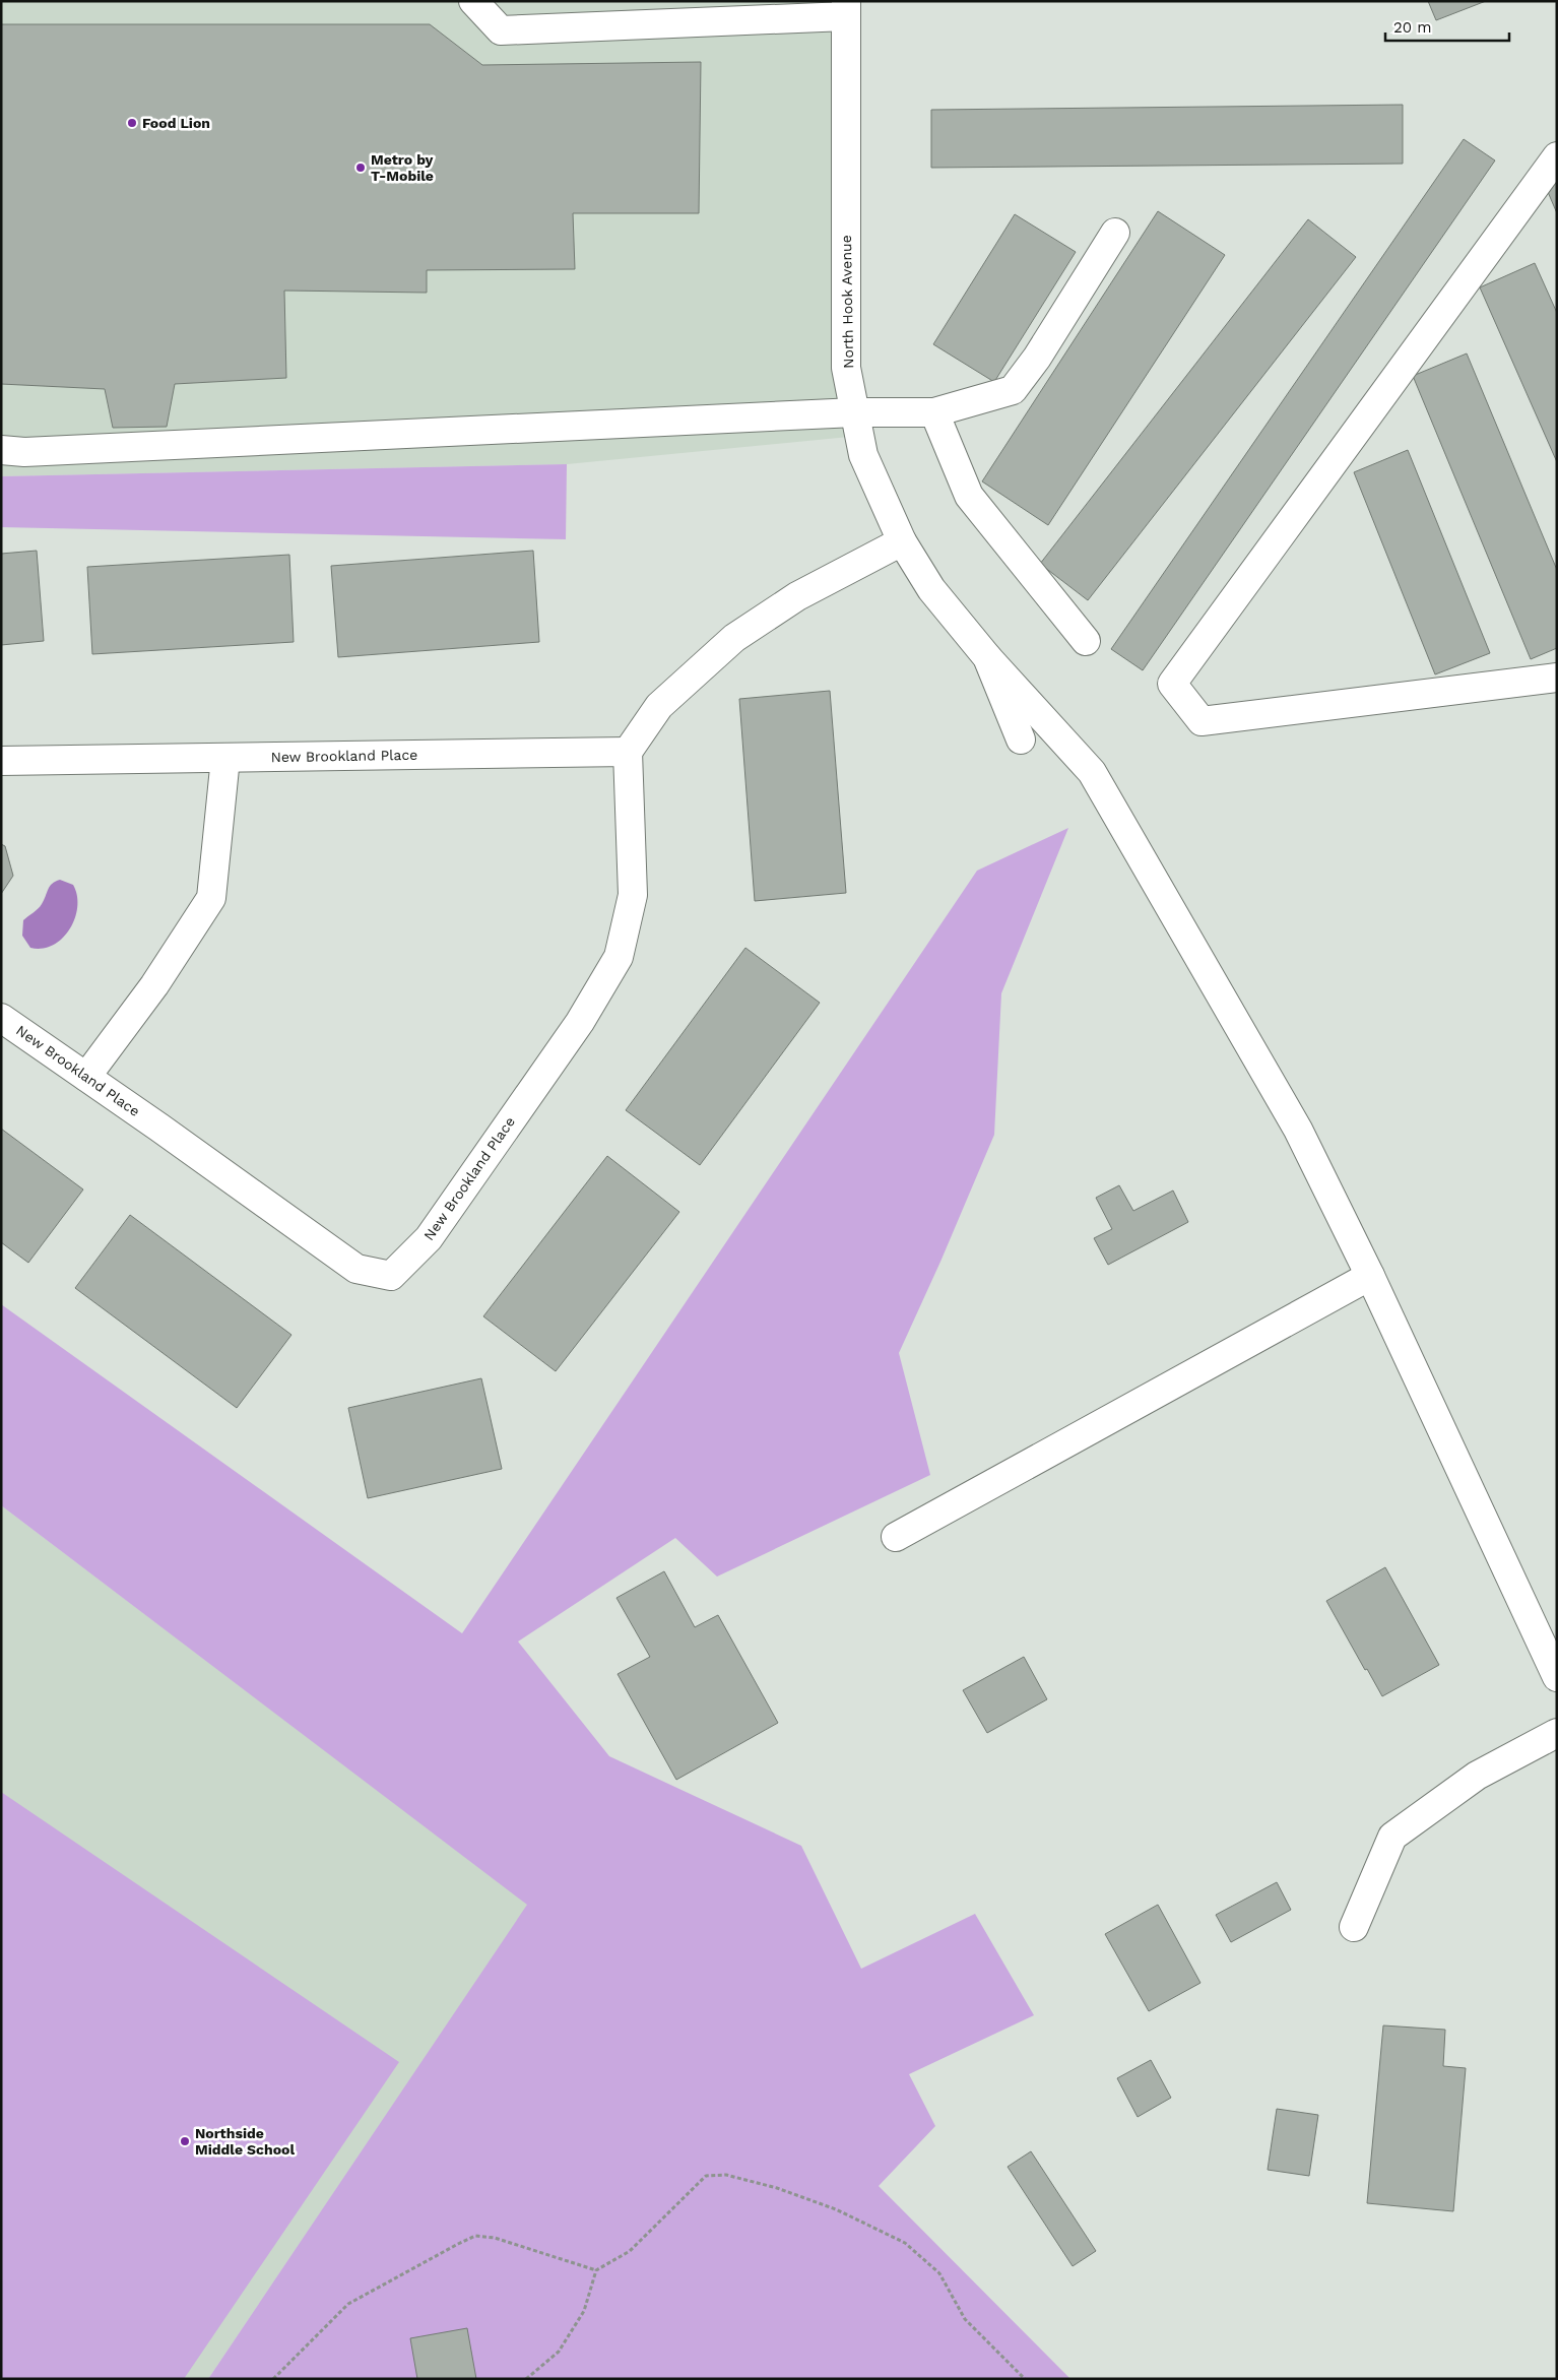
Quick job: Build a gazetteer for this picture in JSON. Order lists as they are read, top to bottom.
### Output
{
  "streets": {
    "street": ["North Hook Avenue", "New Brookland Place"]
  },
  "places": ["Food Lion", "Metro by T-Mobile", "Northside Middle School"],
  "scale_bar": "20 m"
}
